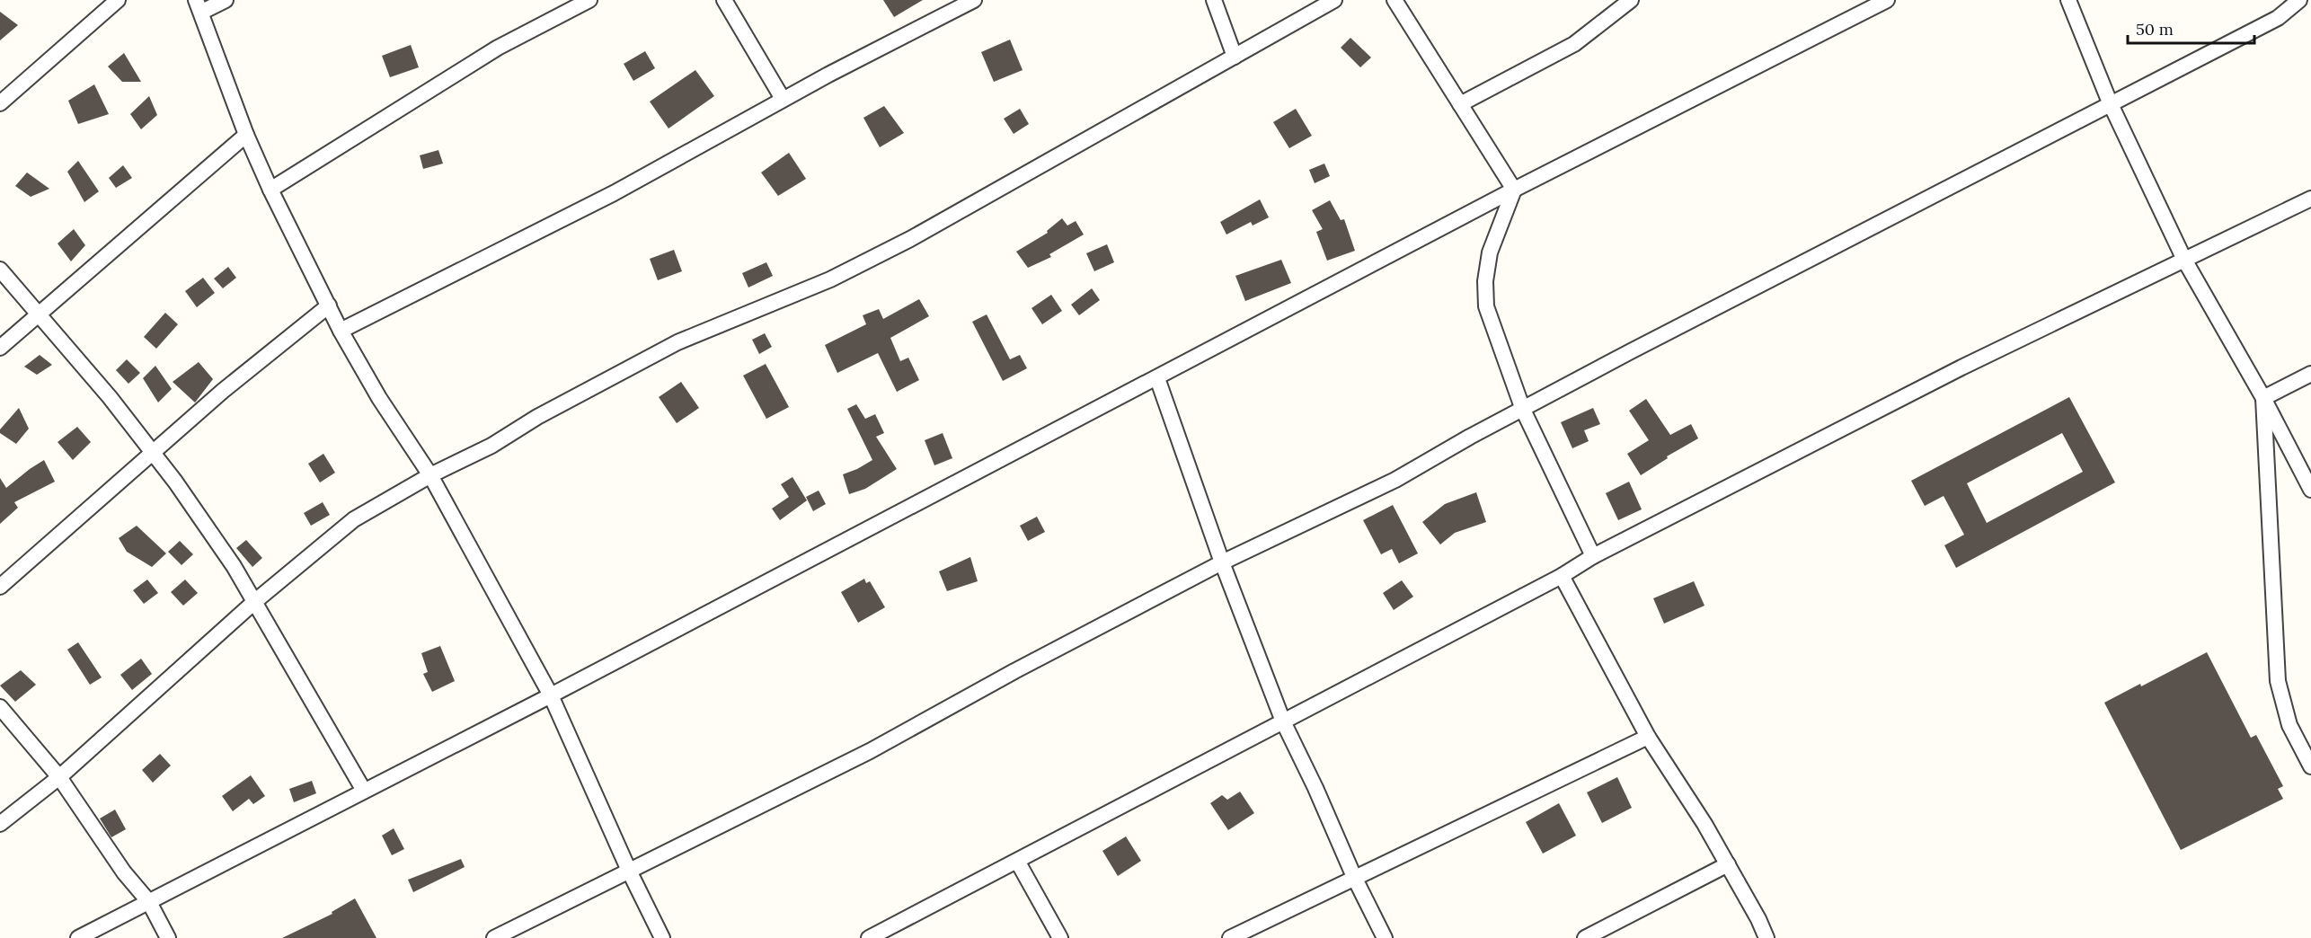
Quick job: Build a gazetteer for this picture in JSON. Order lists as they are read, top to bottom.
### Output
{
  "scale_bar": "50 m"
}
